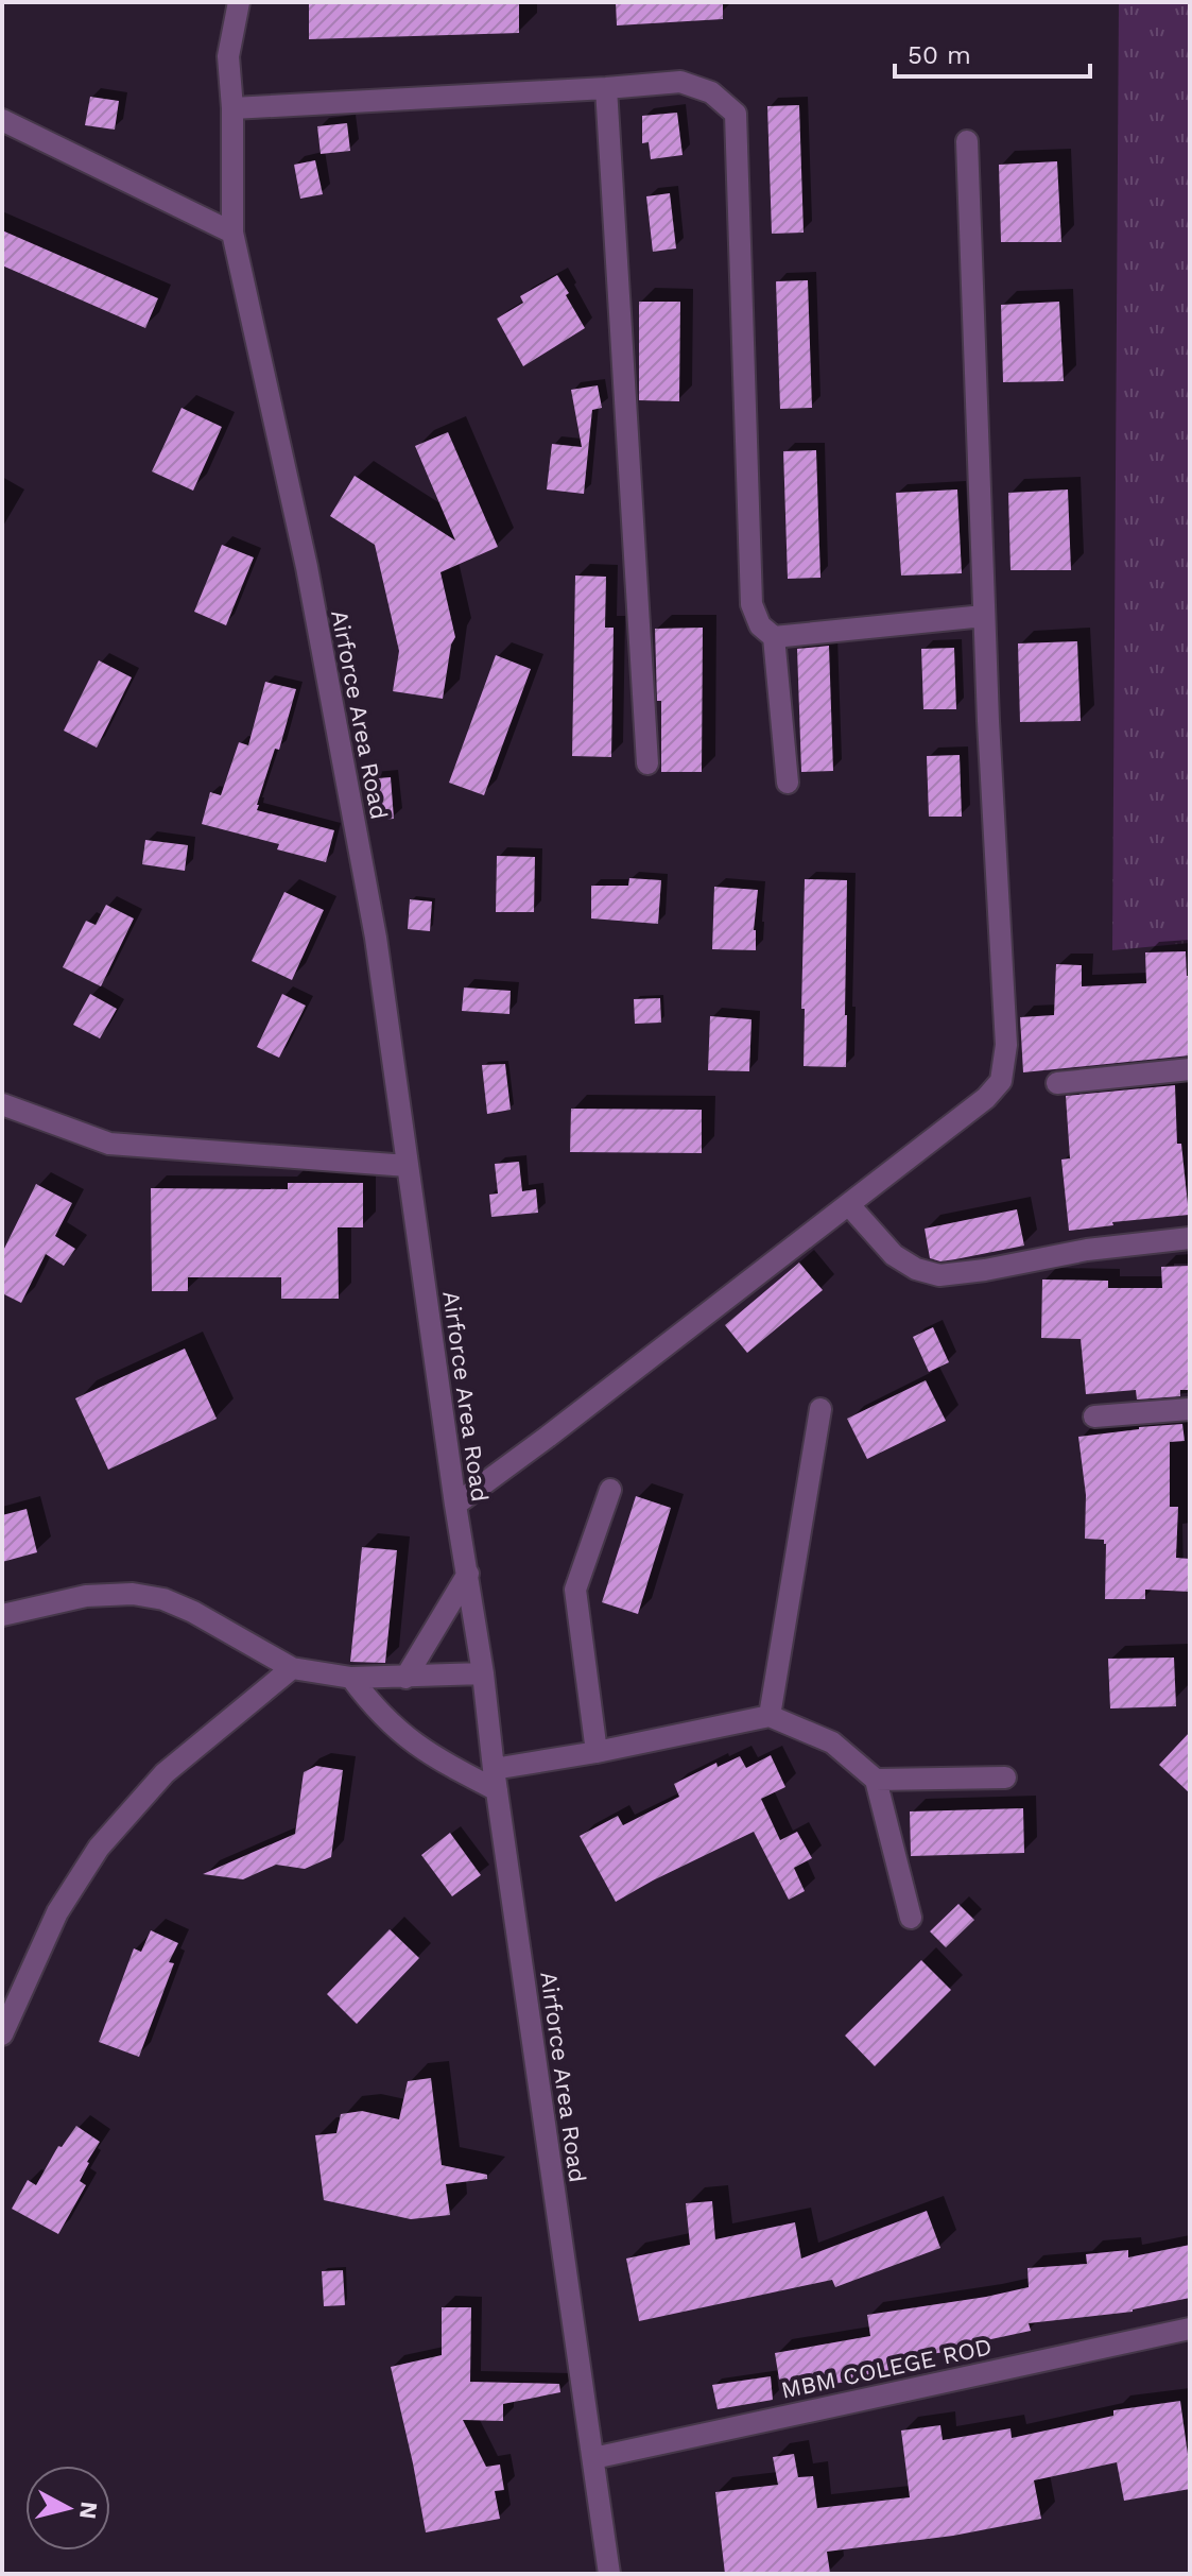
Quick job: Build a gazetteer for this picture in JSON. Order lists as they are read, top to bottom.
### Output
{
  "streets": {
    "street": ["Airforce Area Road", "MBM COLEGE ROD"]
  },
  "crossings": [
    ["Airforce Area Road", "MBM COLEGE ROD"]
  ],
  "scale_bar": "50 m",
  "north": "right"
}
